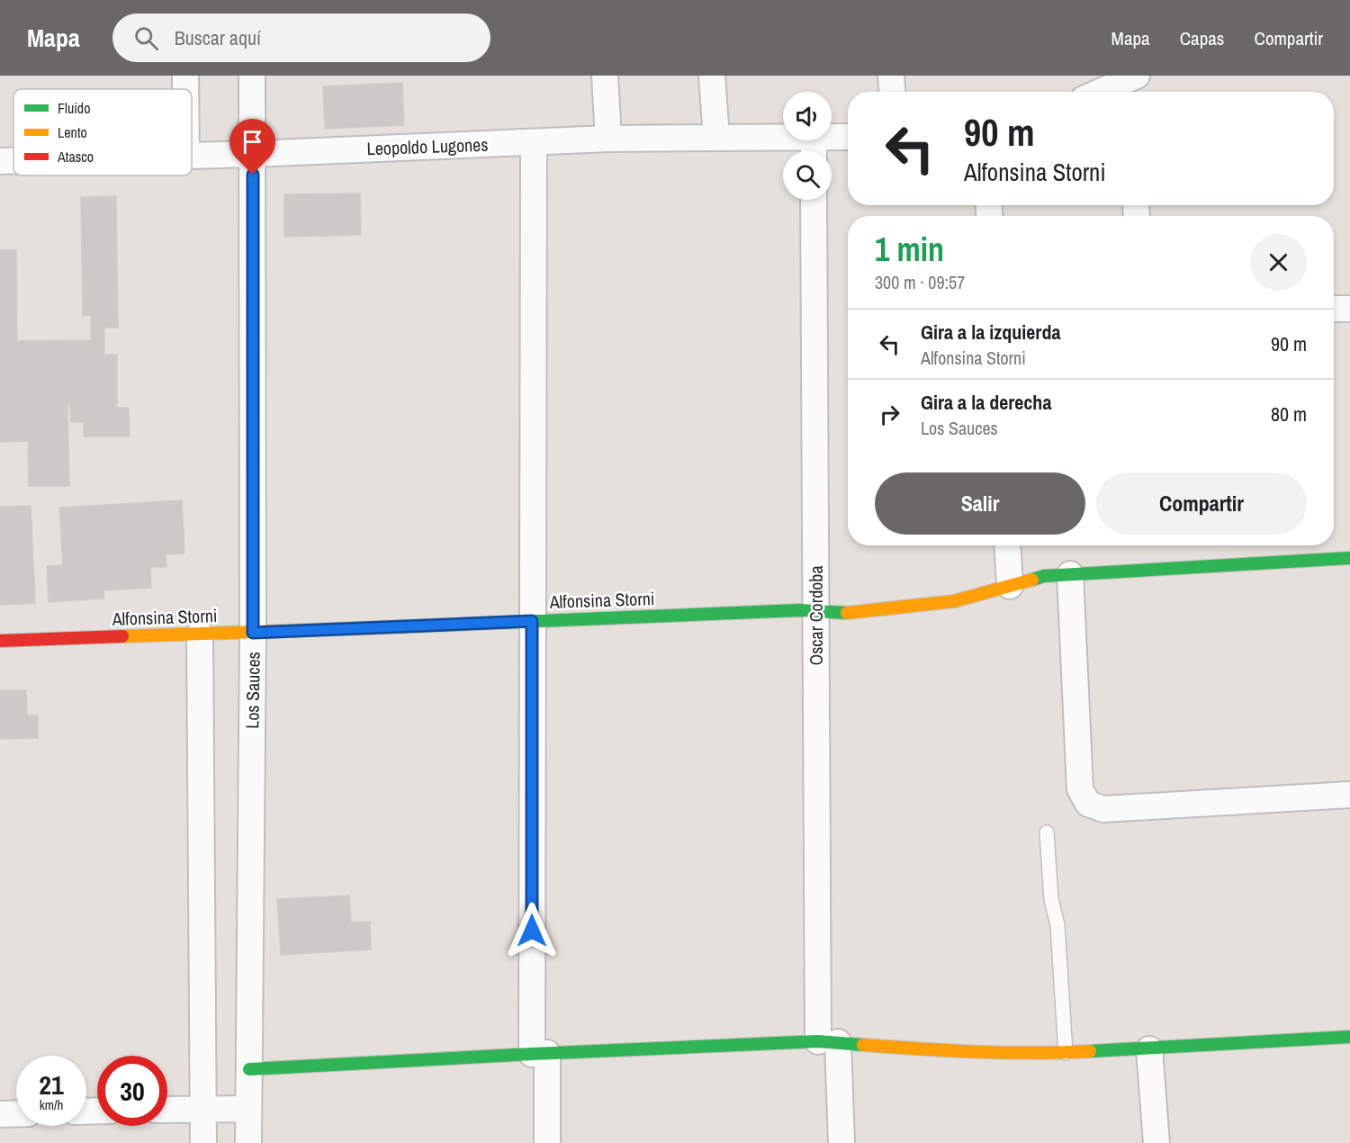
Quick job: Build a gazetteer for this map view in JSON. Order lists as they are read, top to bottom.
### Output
{
  "streets": {
    "street": [
      "Leopoldo Lugones",
      "Alfonsina Storni",
      "Oscar Cordoba",
      "Los Sauces"
    ]
  },
  "crossings": [
    ["Leopoldo Lugones", "Los Sauces"],
    ["Alfonsina Storni", "Oscar Cordoba"],
    ["Alfonsina Storni", "Los Sauces"]
  ],
  "legend": ["Fluido", "Lento", "Atasco"],
  "page": {
    "header": "Mapa",
    "search": "Buscar aquí",
    "nav": ["Mapa", "Capas", "Compartir"],
    "turn": ["90 m", "Alfonsina Storni"],
    "heading": ["1 min", "300 m · 09:57"],
    "list": [
      {
        "name": "Gira a la izquierda",
        "note": "Alfonsina Storni",
        "value": "90 m"
      },
      {
        "name": "Gira a la derecha",
        "note": "Los Sauces",
        "value": "80 m"
      }
    ],
    "buttons": ["Salir", "Compartir"],
    "speed": "21 km/h",
    "limit": "30"
  }
}
